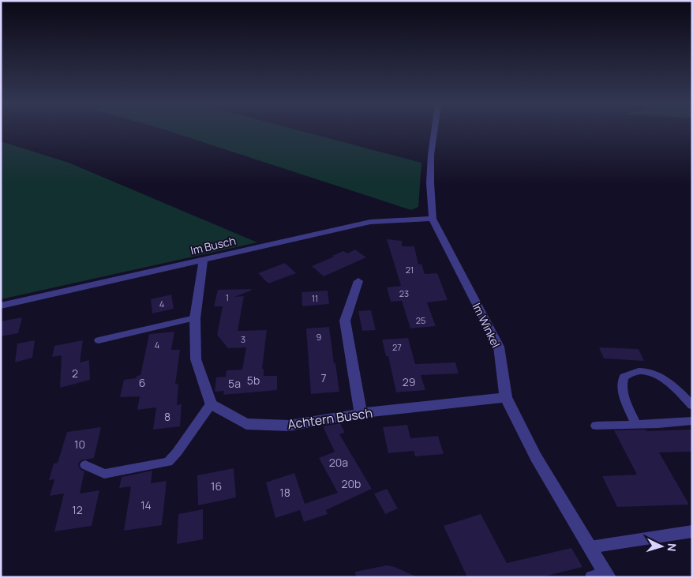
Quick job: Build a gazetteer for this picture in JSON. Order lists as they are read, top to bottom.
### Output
{
  "streets": {
    "street": ["Im Busch", "Im Winkel", "Achtern Busch"]
  },
  "crossings": [
    ["Im Busch", "Im Winkel"],
    ["Im Winkel", "Achtern Busch"]
  ],
  "house_numbers": [
    "21",
    "23",
    "1",
    "11",
    "4",
    "25",
    "9",
    "3",
    "4",
    "27",
    "2",
    "7",
    "5b",
    "29",
    "6",
    "5a",
    "8",
    "10",
    "20a",
    "20b",
    "16",
    "18",
    "14",
    "12"
  ],
  "north": "right"
}
